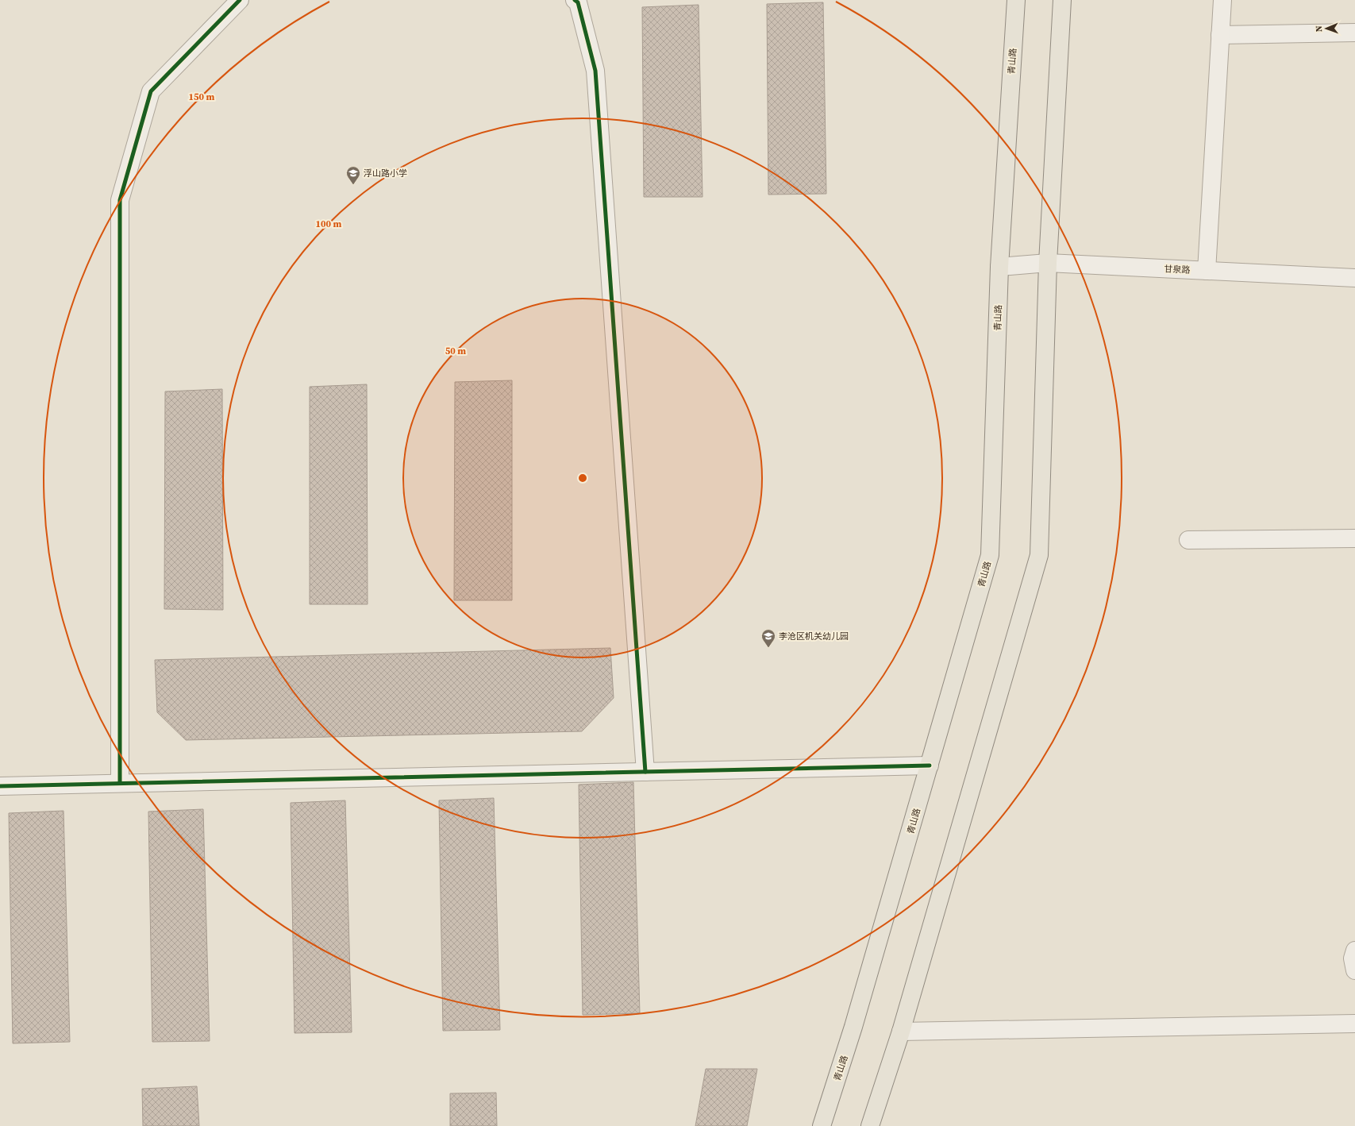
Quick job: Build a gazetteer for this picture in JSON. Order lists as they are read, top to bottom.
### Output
{
  "streets": {
    "main road": ["青山路"],
    "street": ["甘泉路"]
  },
  "crossings": [
    ["青山路", "甘泉路"]
  ],
  "places": {
    "school or university": ["浮山路小学", "李沧区机关幼儿园"]
  },
  "north": "left",
  "rings": ["150 m", "100 m", "50 m"]
}
